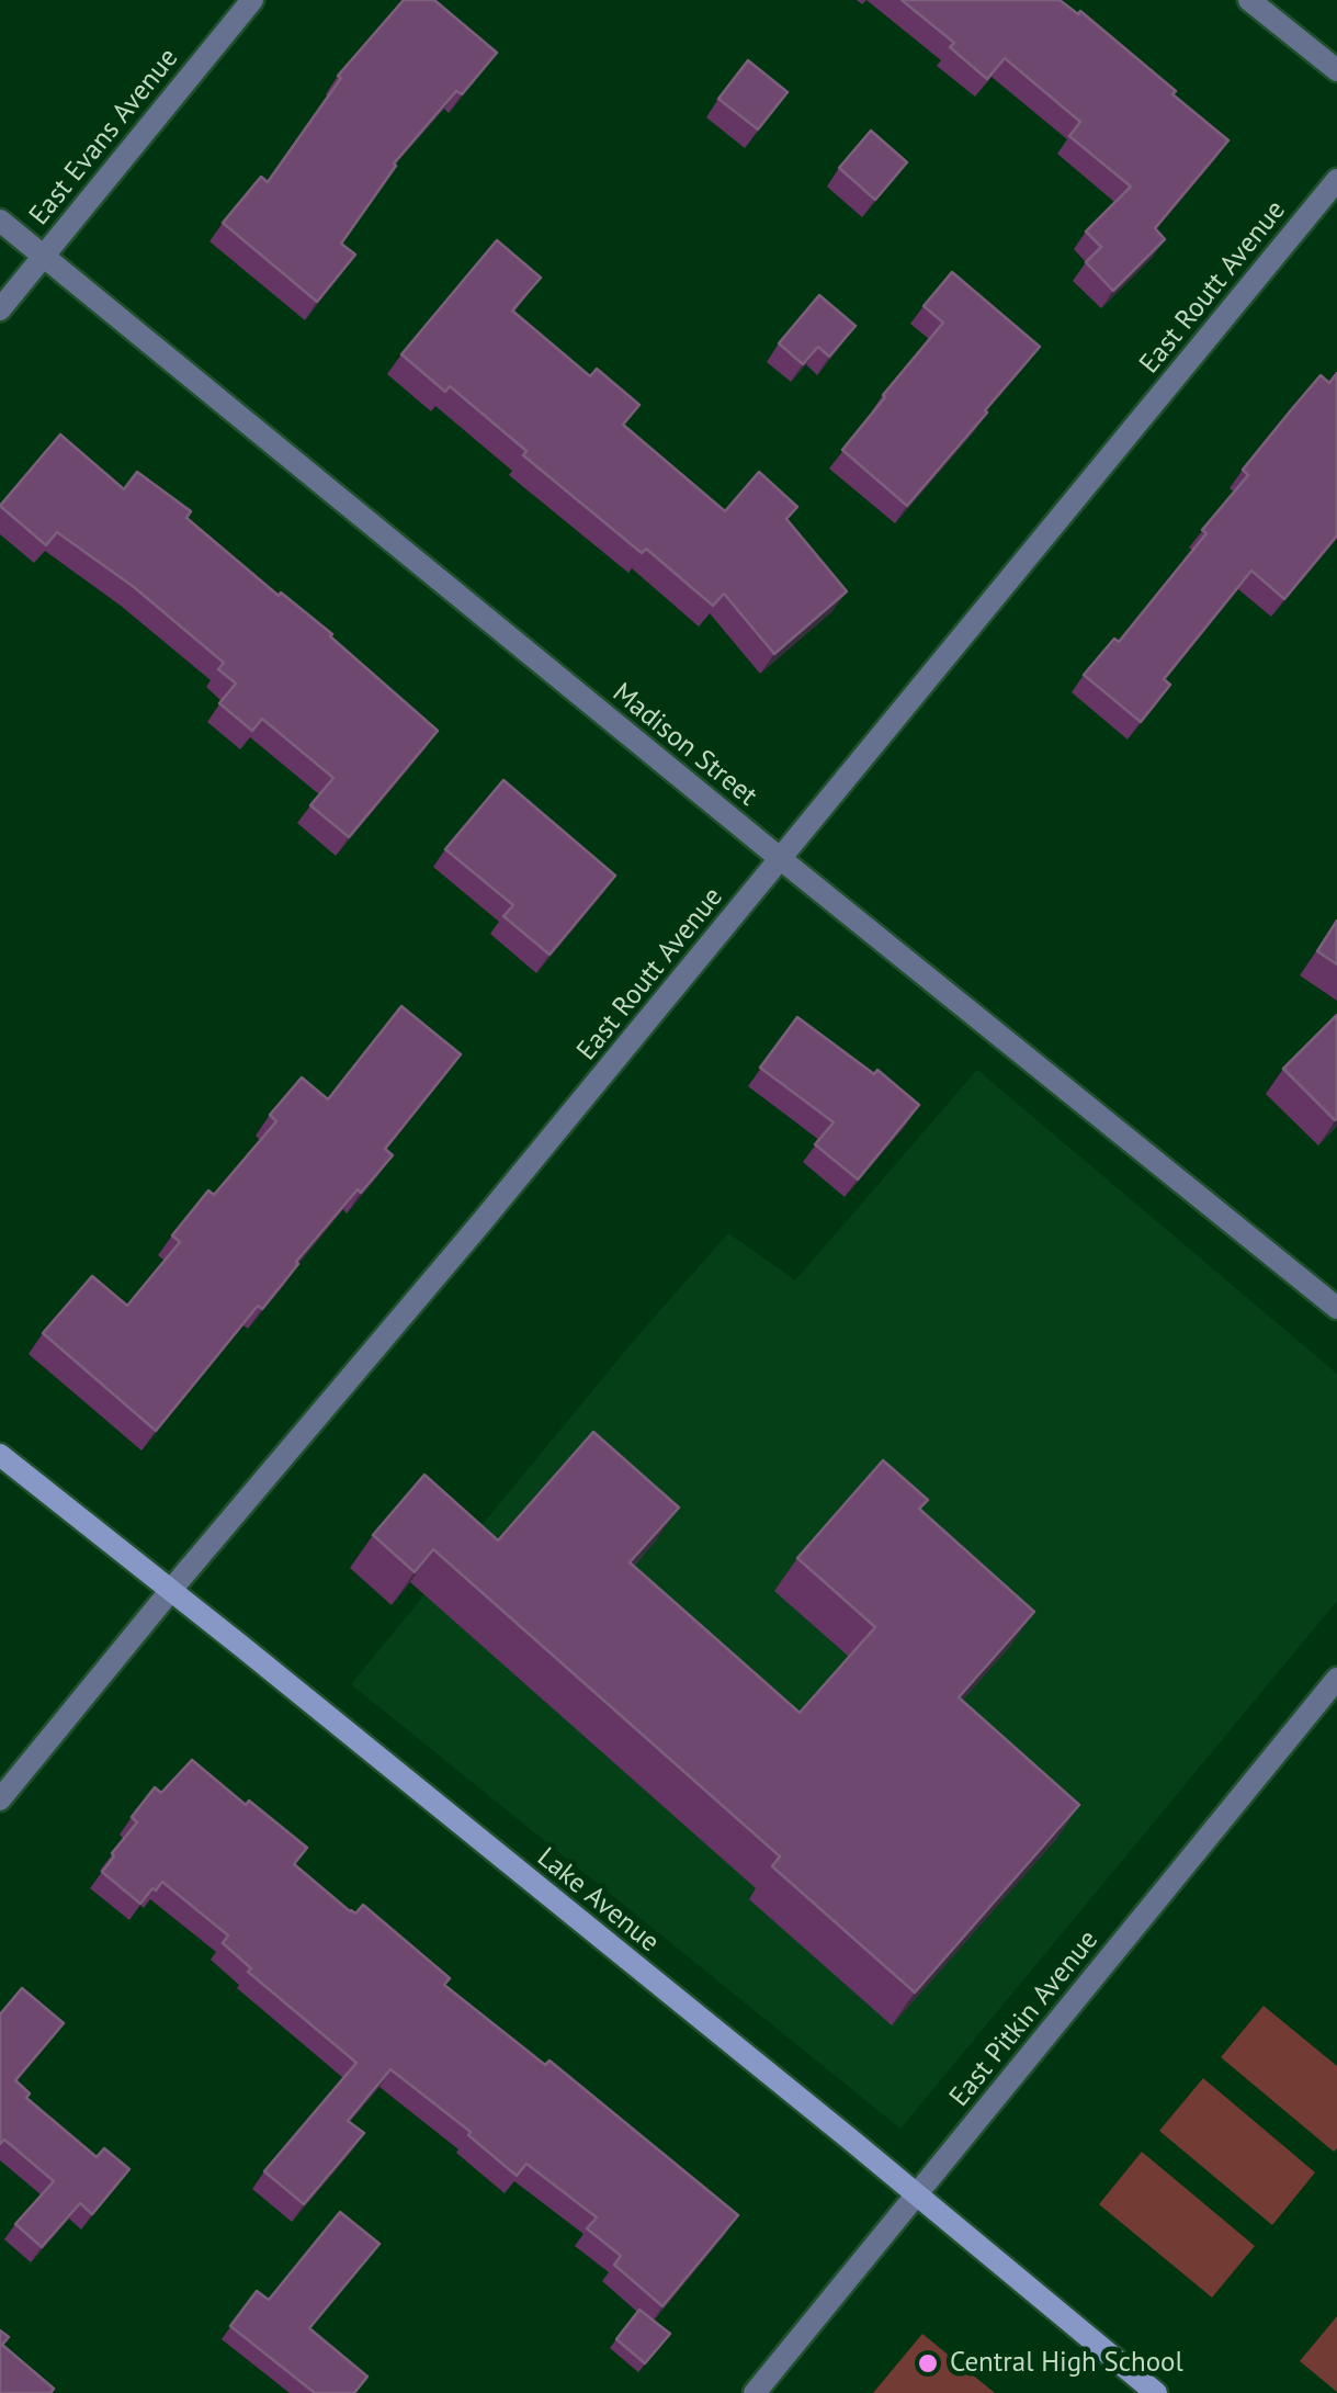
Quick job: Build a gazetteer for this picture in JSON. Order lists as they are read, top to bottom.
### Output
{
  "streets": {
    "street": [
      "East Evans Avenue",
      "East Routt Avenue",
      "Madison Street",
      "Lake Avenue",
      "East Pitkin Avenue"
    ]
  },
  "crossings": [
    ["East Evans Avenue", "Madison Street"],
    ["East Routt Avenue", "Madison Street"],
    ["East Routt Avenue", "Lake Avenue"],
    ["Lake Avenue", "East Pitkin Avenue"]
  ],
  "places": ["Central High School"]
}
